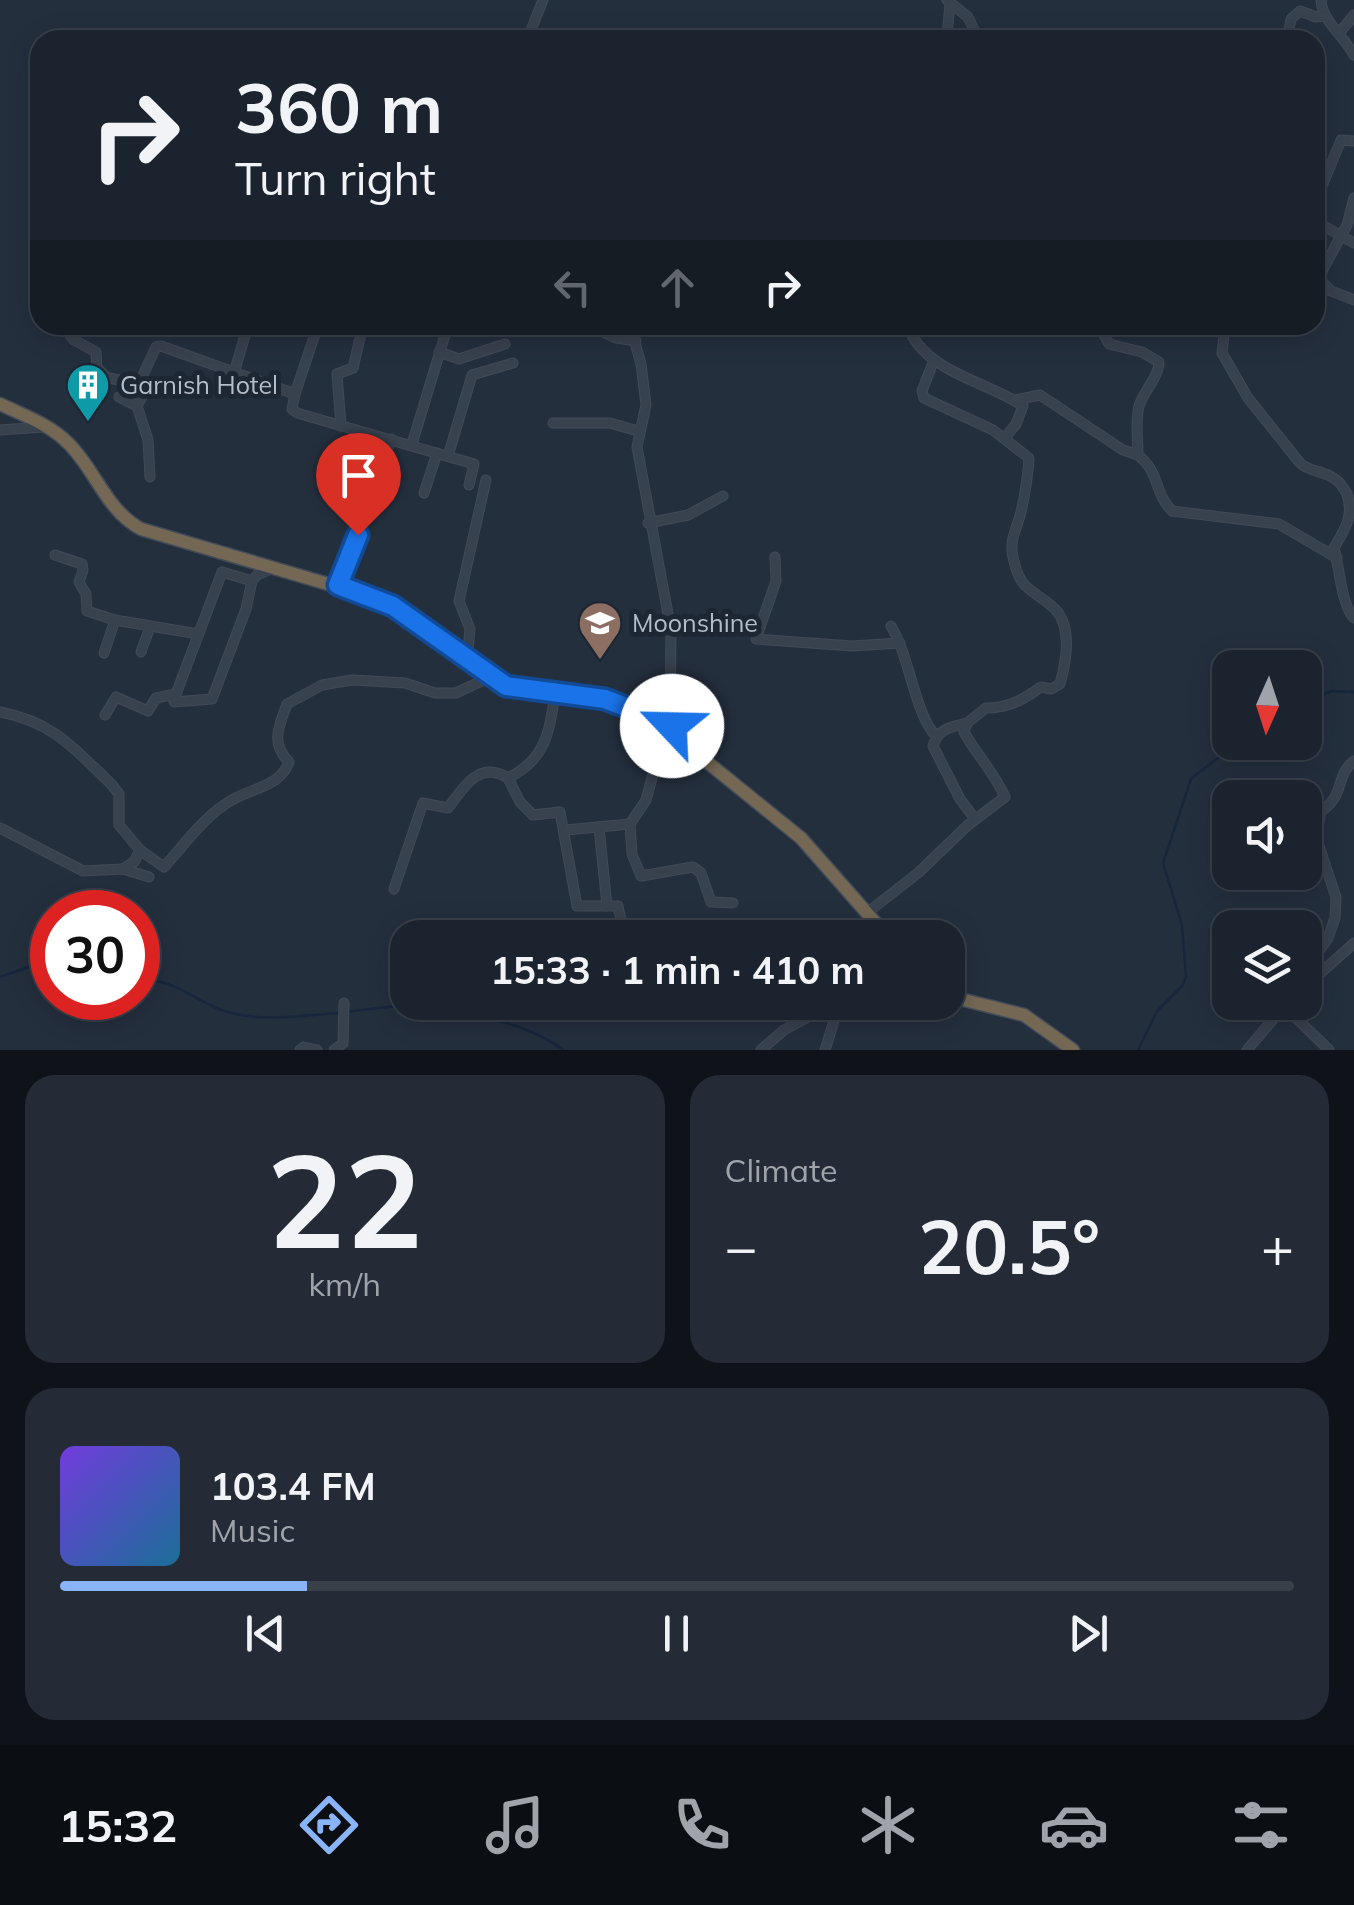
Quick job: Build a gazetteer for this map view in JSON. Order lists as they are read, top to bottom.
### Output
{
  "places": {
    "building": ["Garnish Hotel"],
    "school or university": ["Moonshine"]
  },
  "north": "bottom",
  "page": {
    "turn": ["360 m", "Turn right"],
    "limit": "30",
    "trip": "15:33 · 1 min · 410 m",
    "tile": [
      ["22", "km/h"],
      "Climate"
    ],
    "heat": ["−", "20.5°", "+"],
    "song": ["103.4 FM", "Music"],
    "tabs": "15:32"
  }
}
